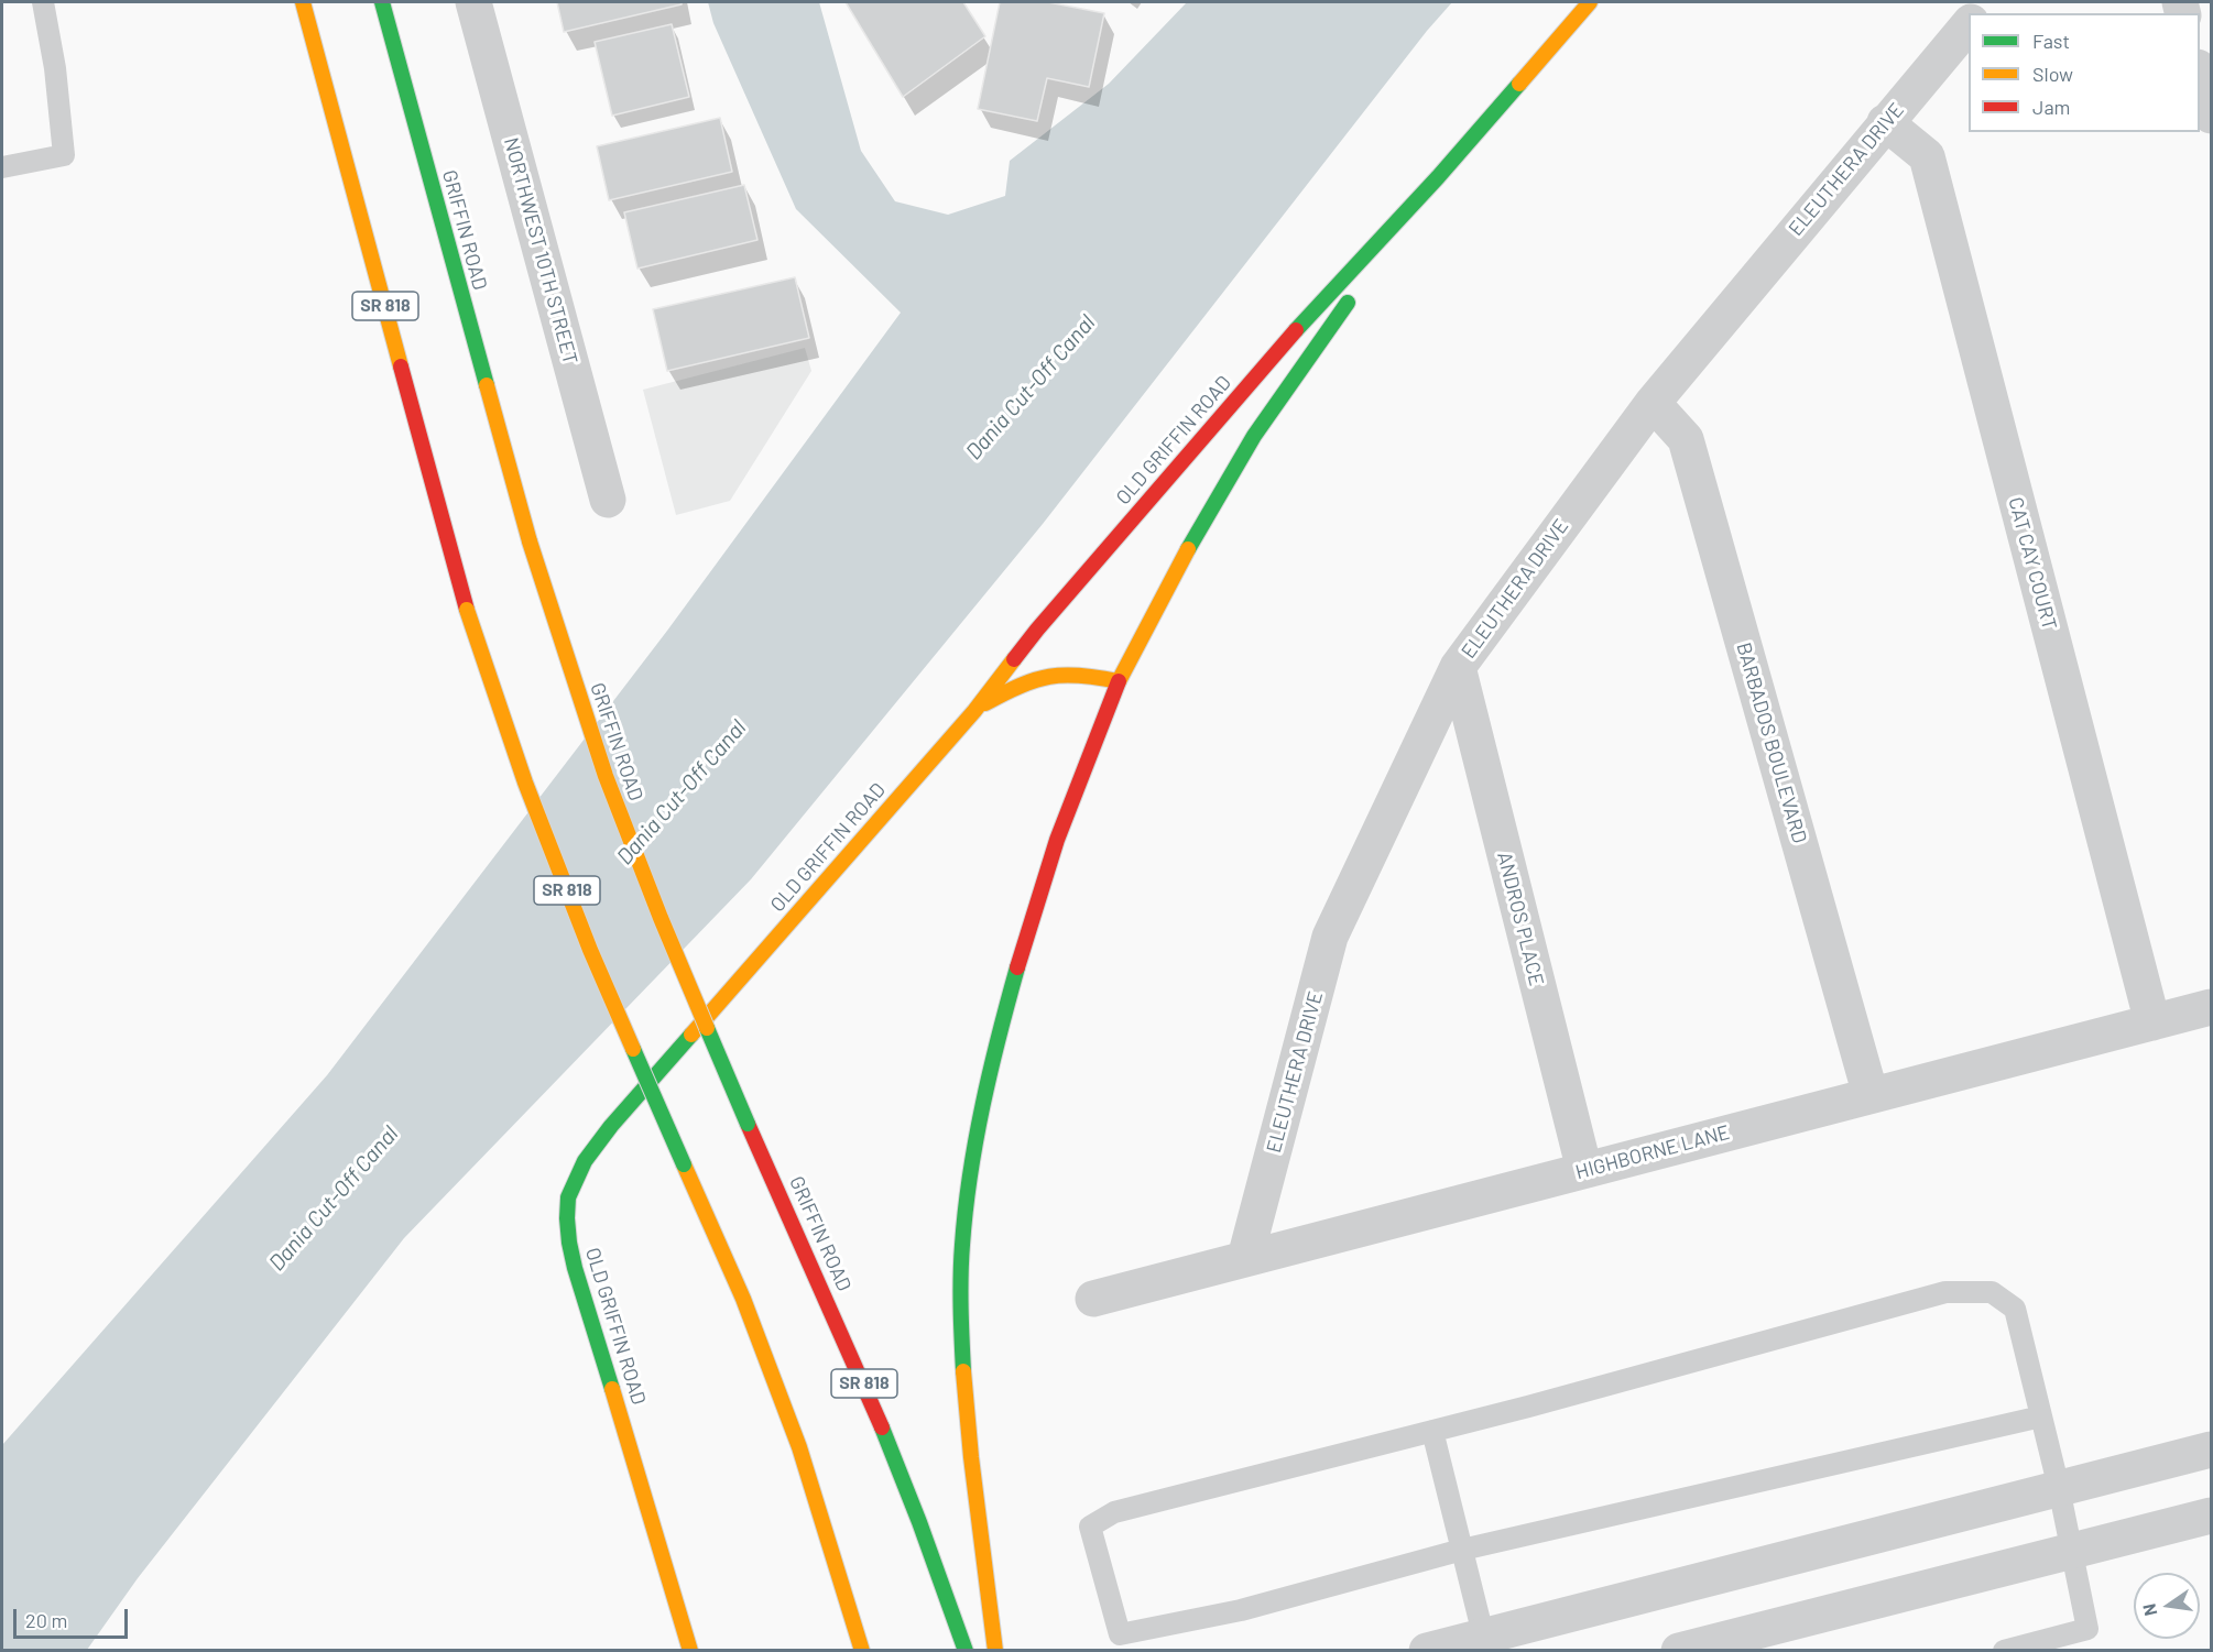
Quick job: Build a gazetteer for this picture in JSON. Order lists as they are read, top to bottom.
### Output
{
  "streets": {
    "main road": ["GRIFFIN ROAD", "SR 818", "OLD GRIFFIN ROAD"],
    "street": [
      "ELEUTHERA DRIVE",
      "NORTHWEST 10TH STREET",
      "CAT CAY COURT",
      "BARBADOS BOULEVARD",
      "ANDROS PLACE",
      "HIGHBORNE LANE"
    ]
  },
  "crossings": [
    ["ELEUTHERA DRIVE", "CAT CAY COURT"],
    ["ELEUTHERA DRIVE", "BARBADOS BOULEVARD"],
    ["ELEUTHERA DRIVE", "ANDROS PLACE"],
    ["ELEUTHERA DRIVE", "HIGHBORNE LANE"],
    ["CAT CAY COURT", "HIGHBORNE LANE"],
    ["BARBADOS BOULEVARD", "HIGHBORNE LANE"],
    ["ANDROS PLACE", "HIGHBORNE LANE"]
  ],
  "water": ["Dania Cut-Off Canal"],
  "legend": ["Fast", "Slow", "Jam"],
  "scale_bar": "20 m",
  "north": "left"
}
